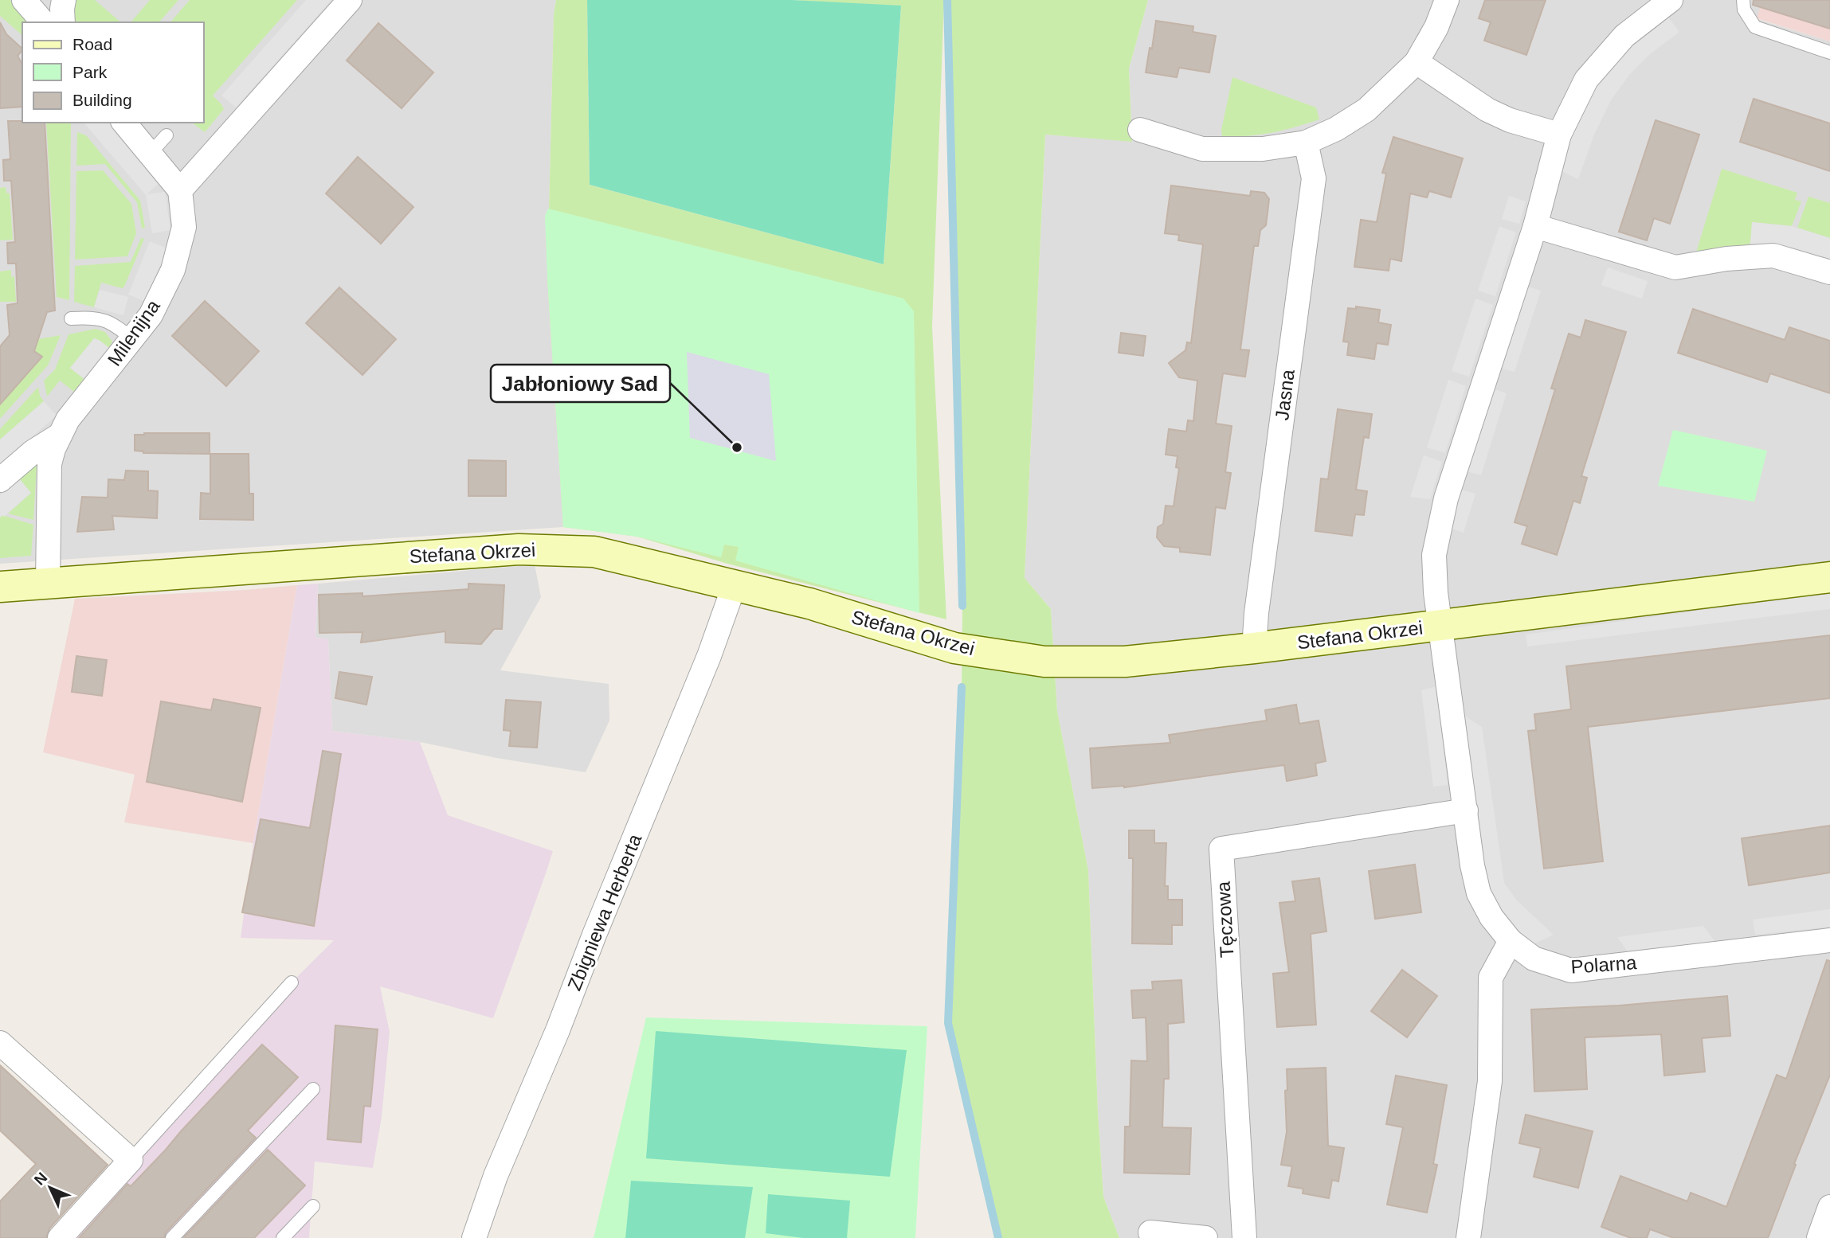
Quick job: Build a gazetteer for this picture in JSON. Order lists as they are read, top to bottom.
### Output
{
  "streets": {
    "street": [
      "Milenijna",
      "Jasna",
      "Stefana Okrzei",
      "Zbigniewa Herberta",
      "Tęczowa",
      "Polarna"
    ]
  },
  "crossings": [
    ["Milenijna", "Stefana Okrzei"],
    ["Jasna", "Stefana Okrzei"],
    ["Stefana Okrzei", "Zbigniewa Herberta"],
    ["Stefana Okrzei", "Polarna"],
    ["Tęczowa", "Polarna"]
  ],
  "places": ["Jabłoniowy Sad"],
  "legend": ["Road", "Park", "Building"],
  "north": "top left"
}
